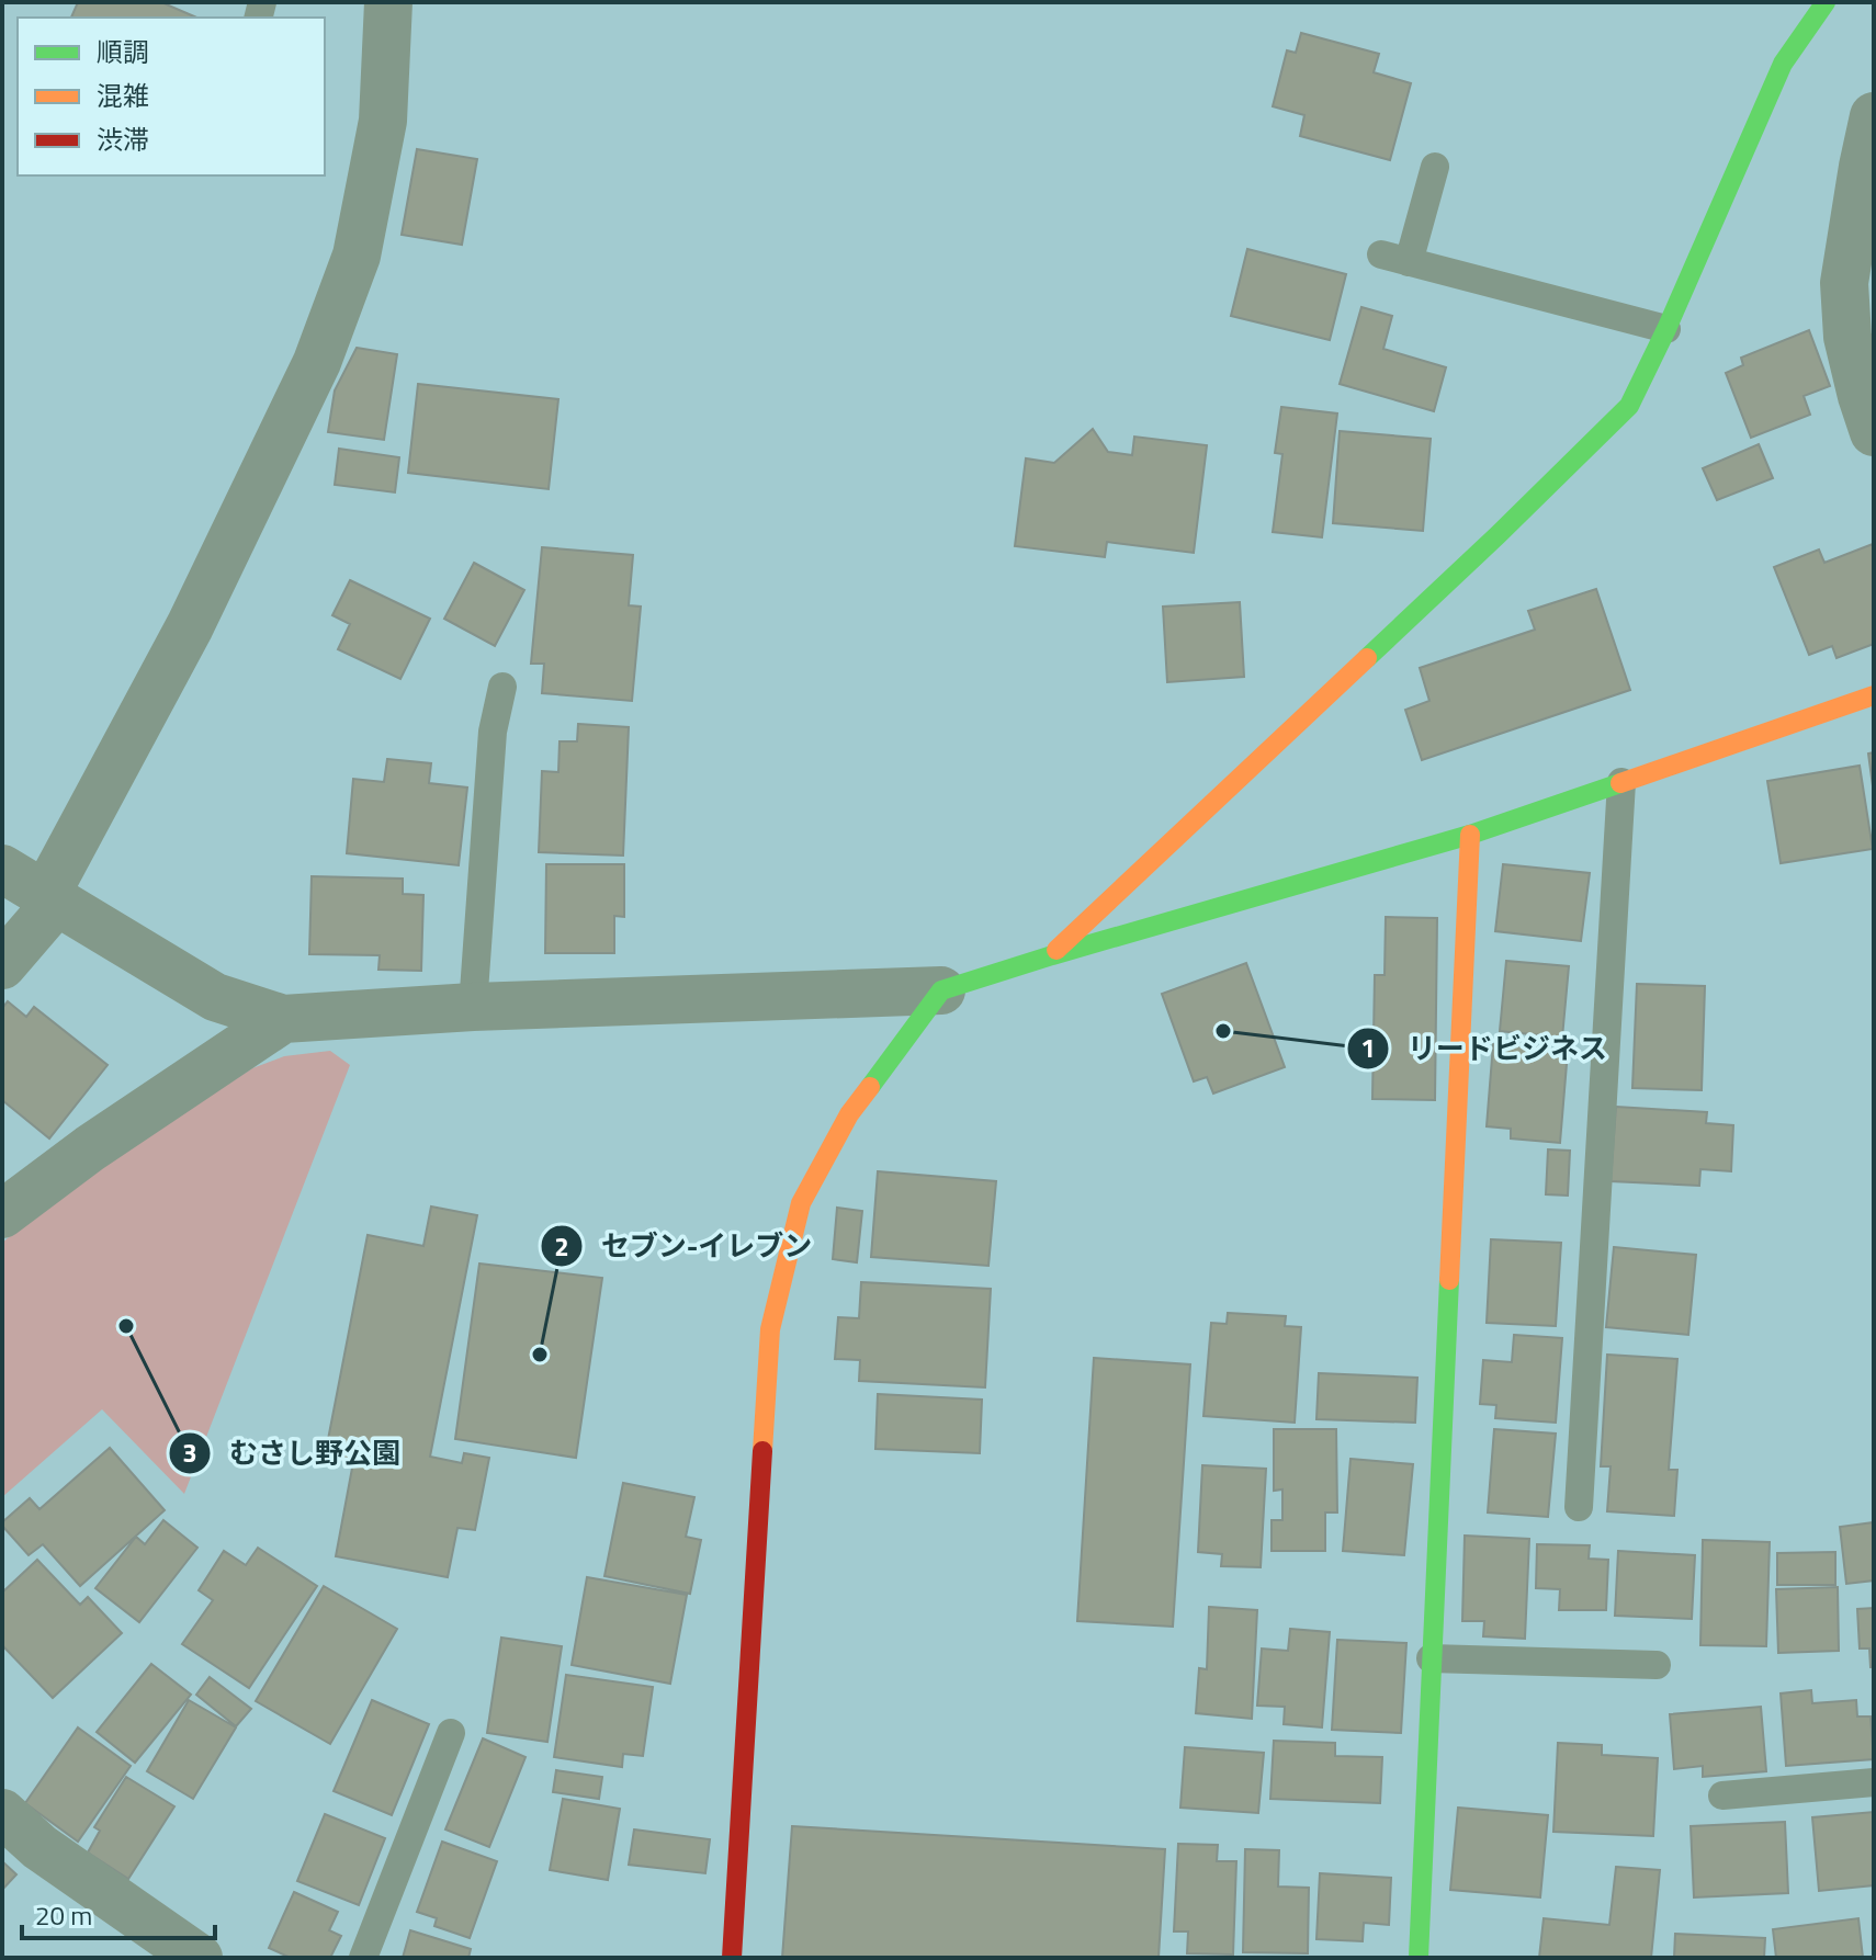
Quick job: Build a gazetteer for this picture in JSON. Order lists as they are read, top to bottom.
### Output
{
  "places": ["リードビジネス", "むさし野公園", "セブン-イレブン"],
  "legend": ["順調", "混雑", "渋滞"],
  "scale_bar": "20 m"
}
